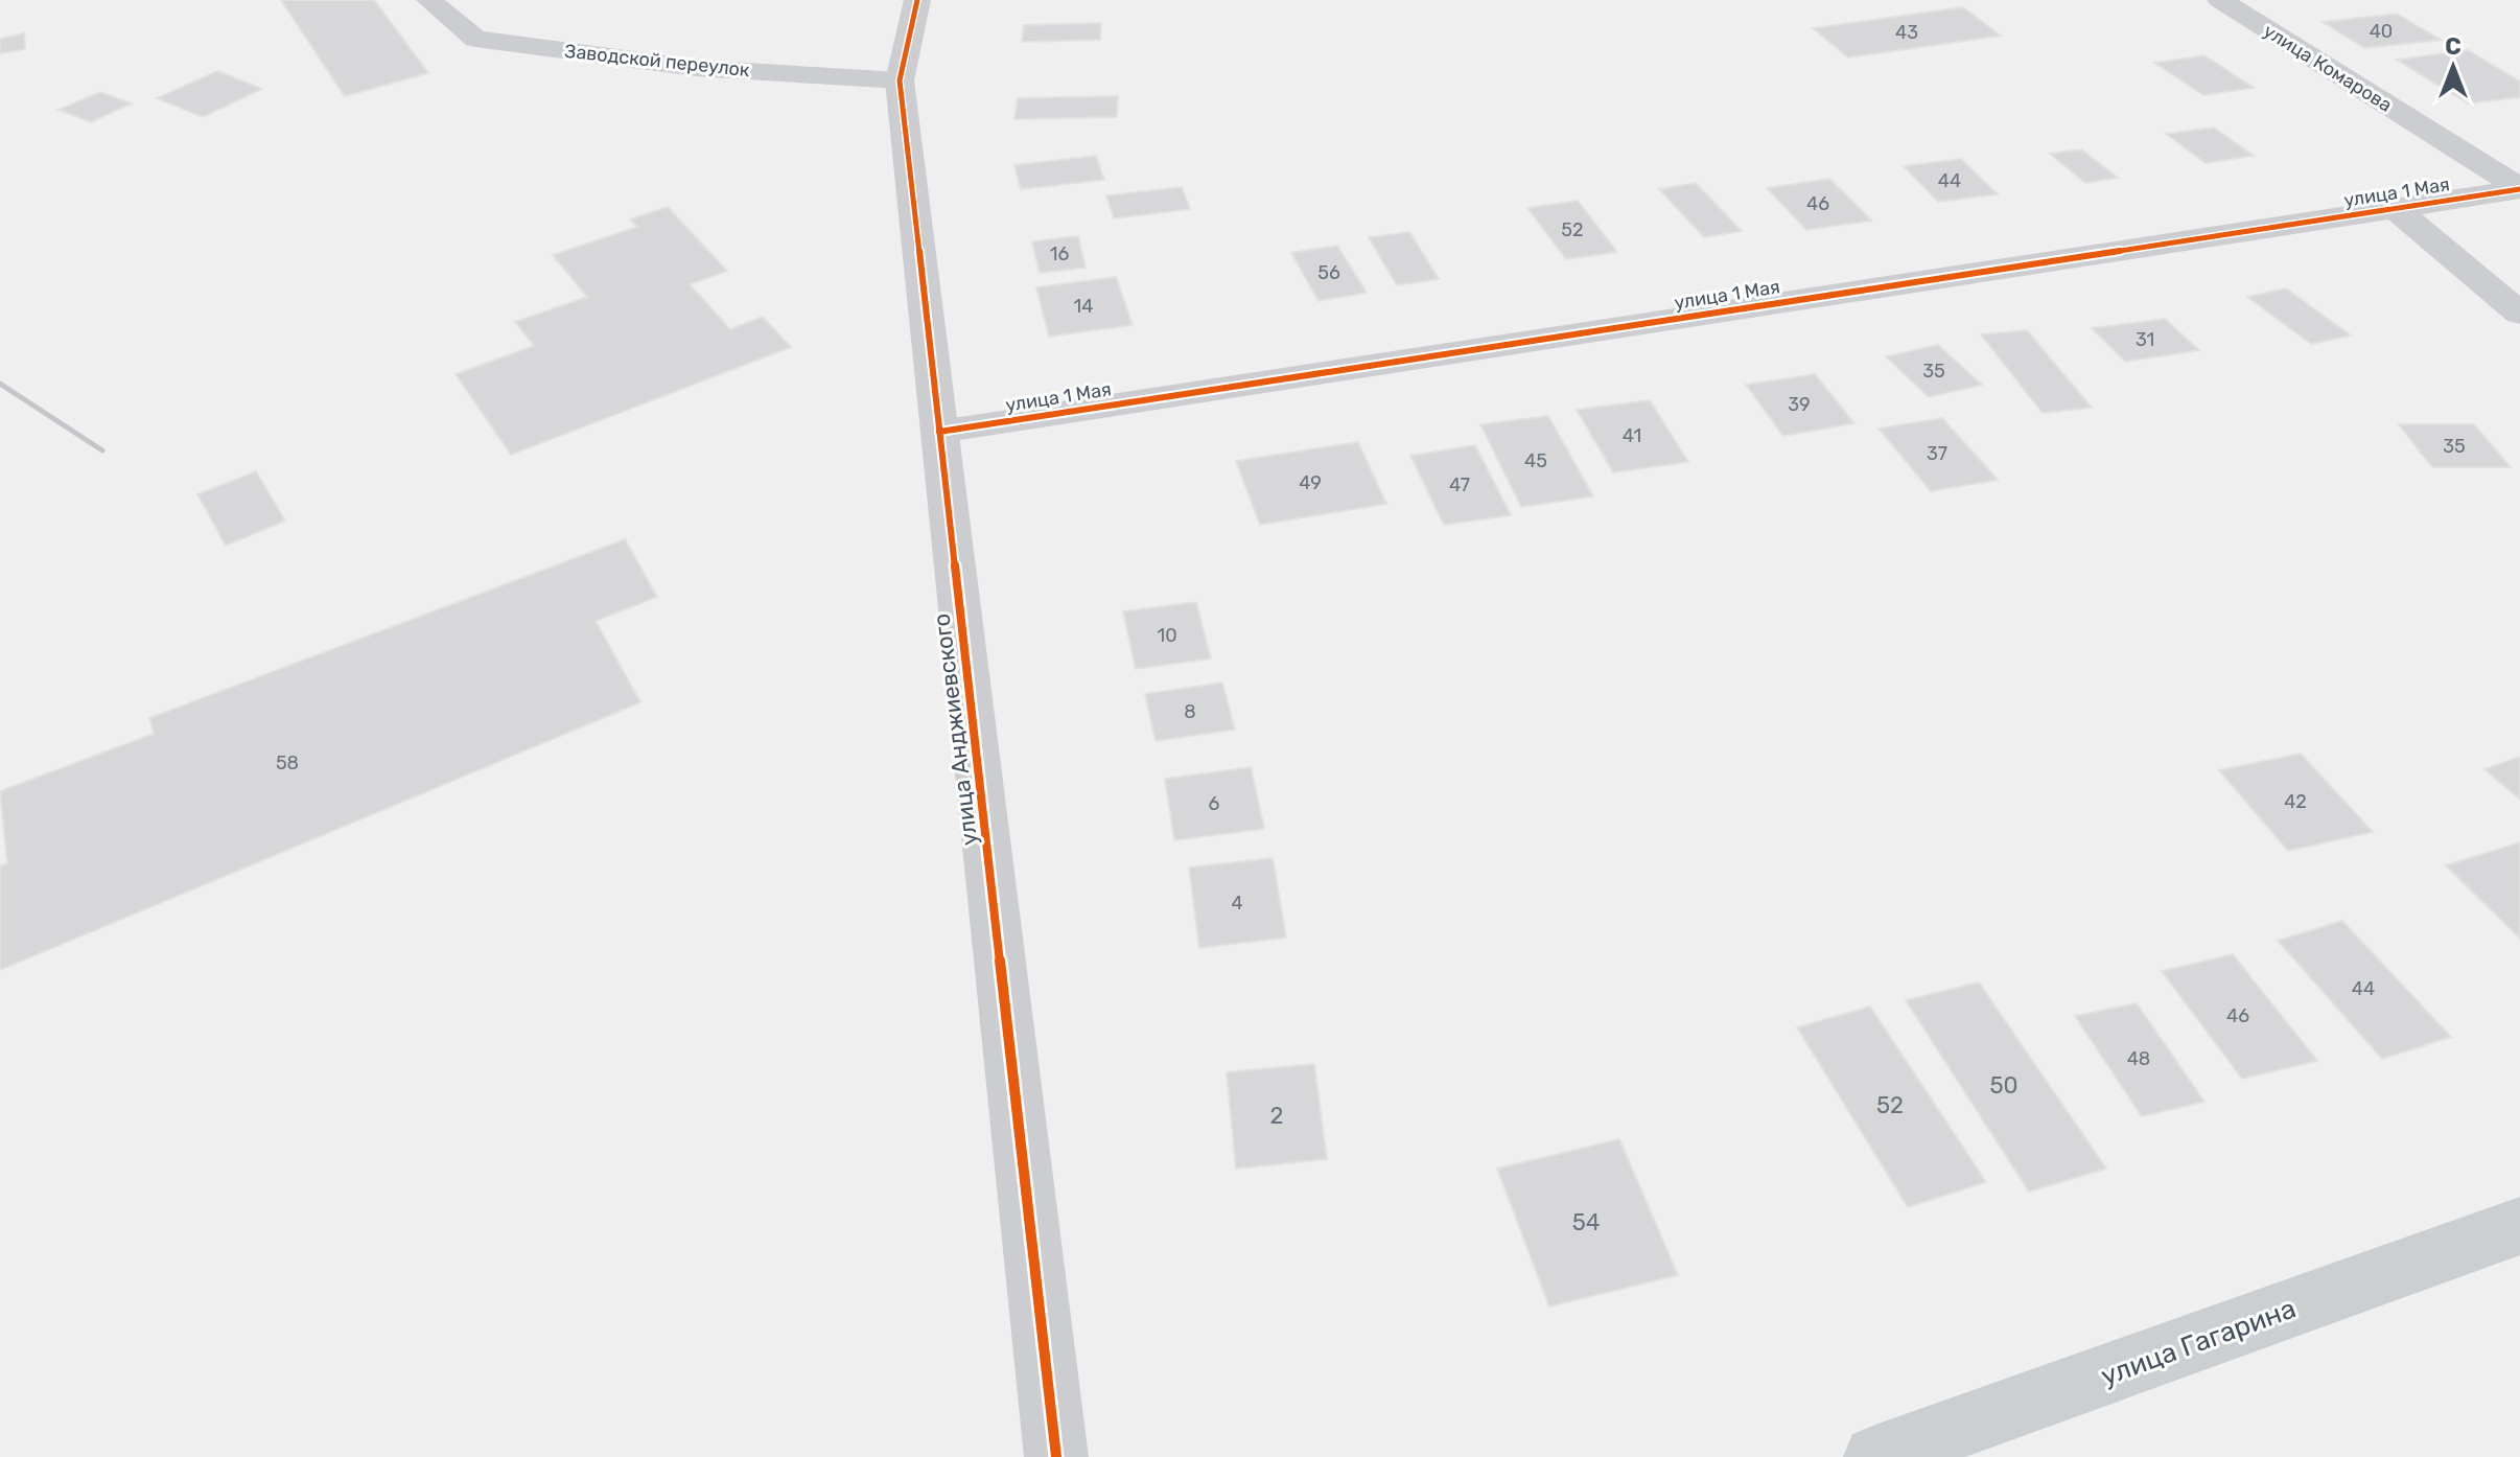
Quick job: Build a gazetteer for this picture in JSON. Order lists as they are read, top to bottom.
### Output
{
  "streets": {
    "main road": ["улица Гагарина"],
    "street": [
      "Заводской переулок",
      "улица Комарова",
      "улица 1 Мая",
      "улица Анджиевского"
    ]
  },
  "crossings": [
    ["Заводской переулок", "улица Анджиевского"],
    ["улица Комарова", "улица 1 Мая"],
    ["улица 1 Мая", "улица Анджиевского"]
  ],
  "house_numbers": [
    "40",
    "43",
    "44",
    "46",
    "52",
    "16",
    "56",
    "14",
    "31",
    "35",
    "39",
    "41",
    "35",
    "37",
    "45",
    "49",
    "47",
    "10",
    "8",
    "58",
    "42",
    "6",
    "4",
    "44",
    "46",
    "48",
    "50",
    "52",
    "2",
    "54"
  ],
  "north": "top"
}
